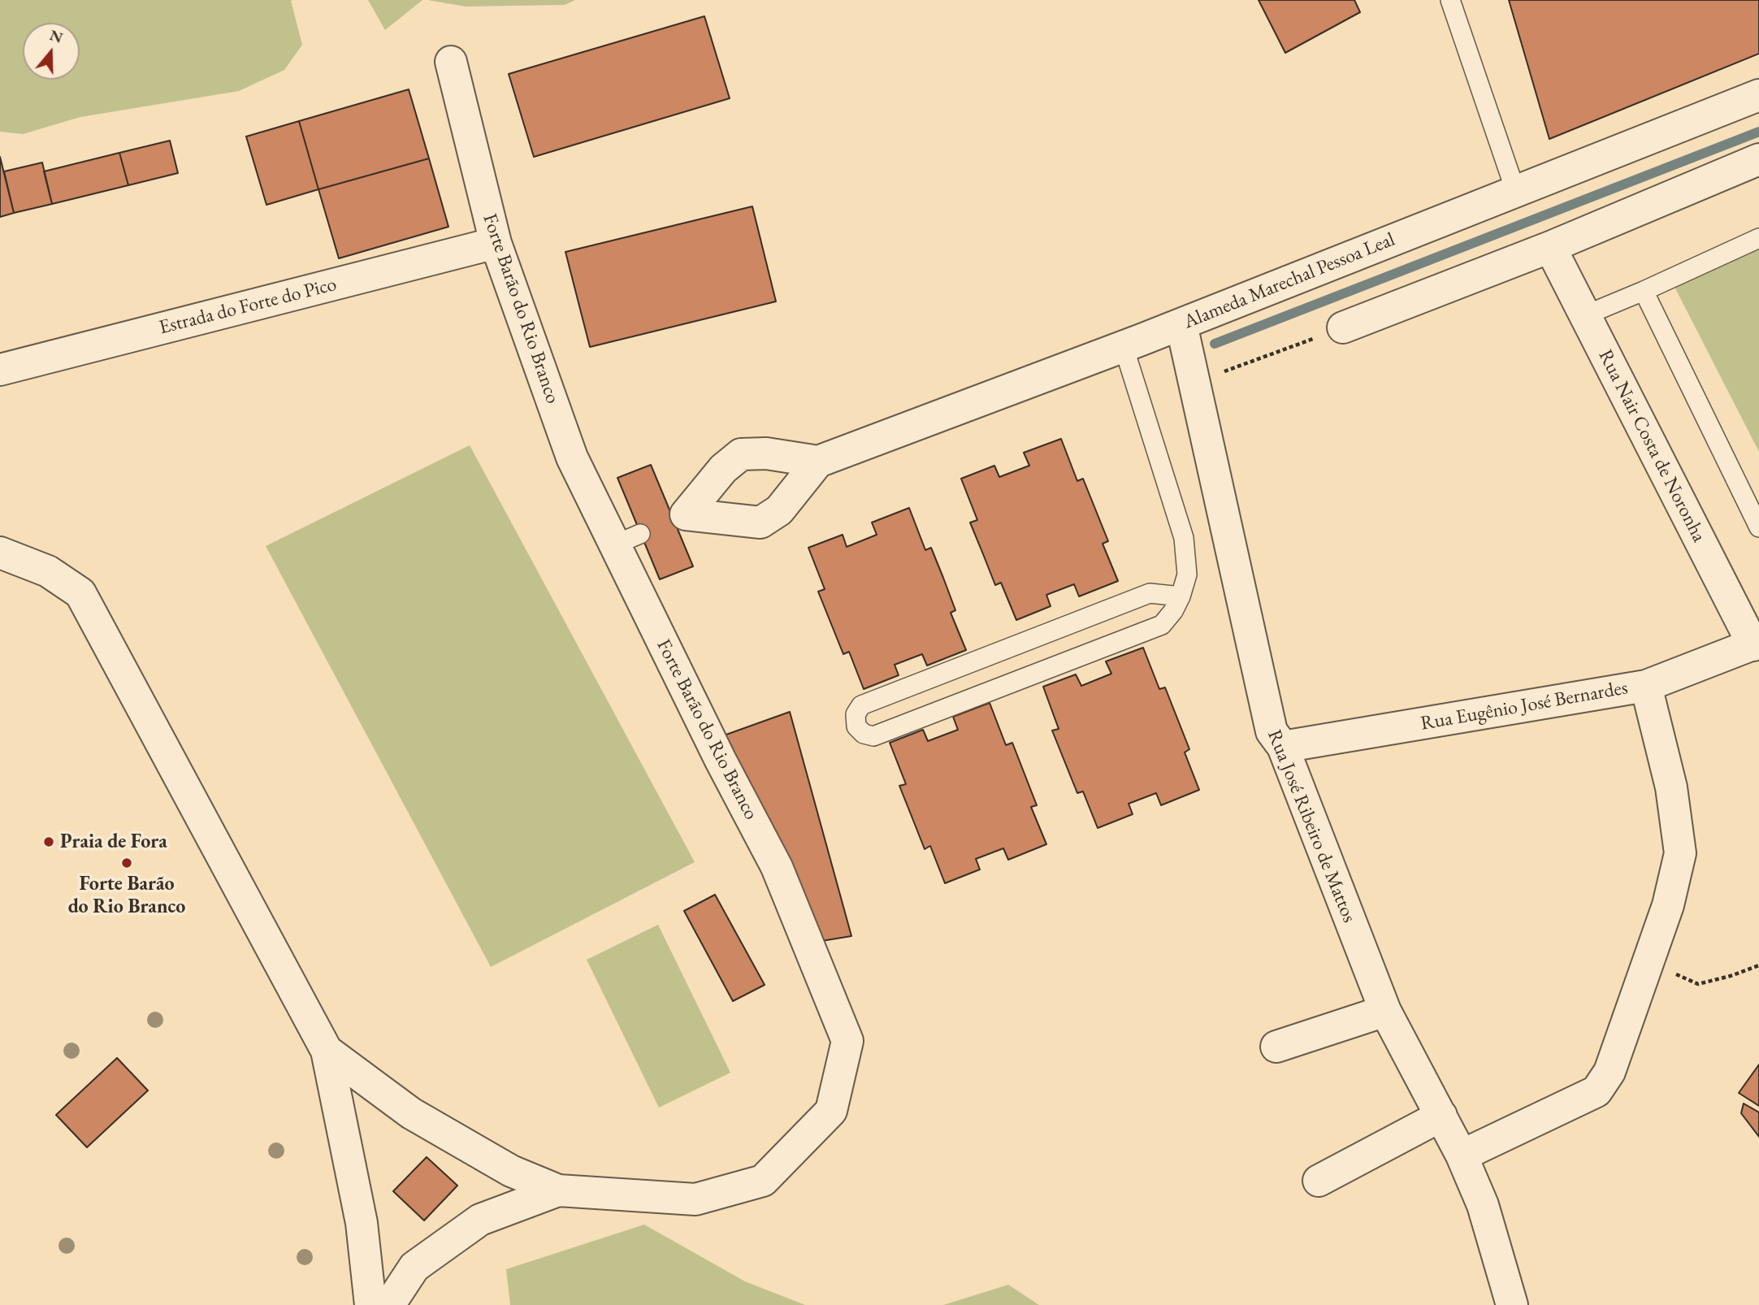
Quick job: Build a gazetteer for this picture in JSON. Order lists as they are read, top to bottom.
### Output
{
  "streets": {
    "street": [
      "Alameda Marechal Pessoa Leal",
      "Estrada do Forte do Pico",
      "Forte Barão do Rio Branco",
      "Rua Nair Costa de Noronha",
      "Rua Eugênio José Bernardes",
      "Rua José Ribeiro de Mattos"
    ]
  },
  "crossings": [
    ["Alameda Marechal Pessoa Leal", "Rua José Ribeiro de Mattos"],
    ["Estrada do Forte do Pico", "Forte Barão do Rio Branco"],
    ["Rua Nair Costa de Noronha", "Rua Eugênio José Bernardes"],
    ["Rua Eugênio José Bernardes", "Rua José Ribeiro de Mattos"]
  ],
  "places": ["Praia de Fora", "Forte Barão do Rio Branco"],
  "north": "top"
}
